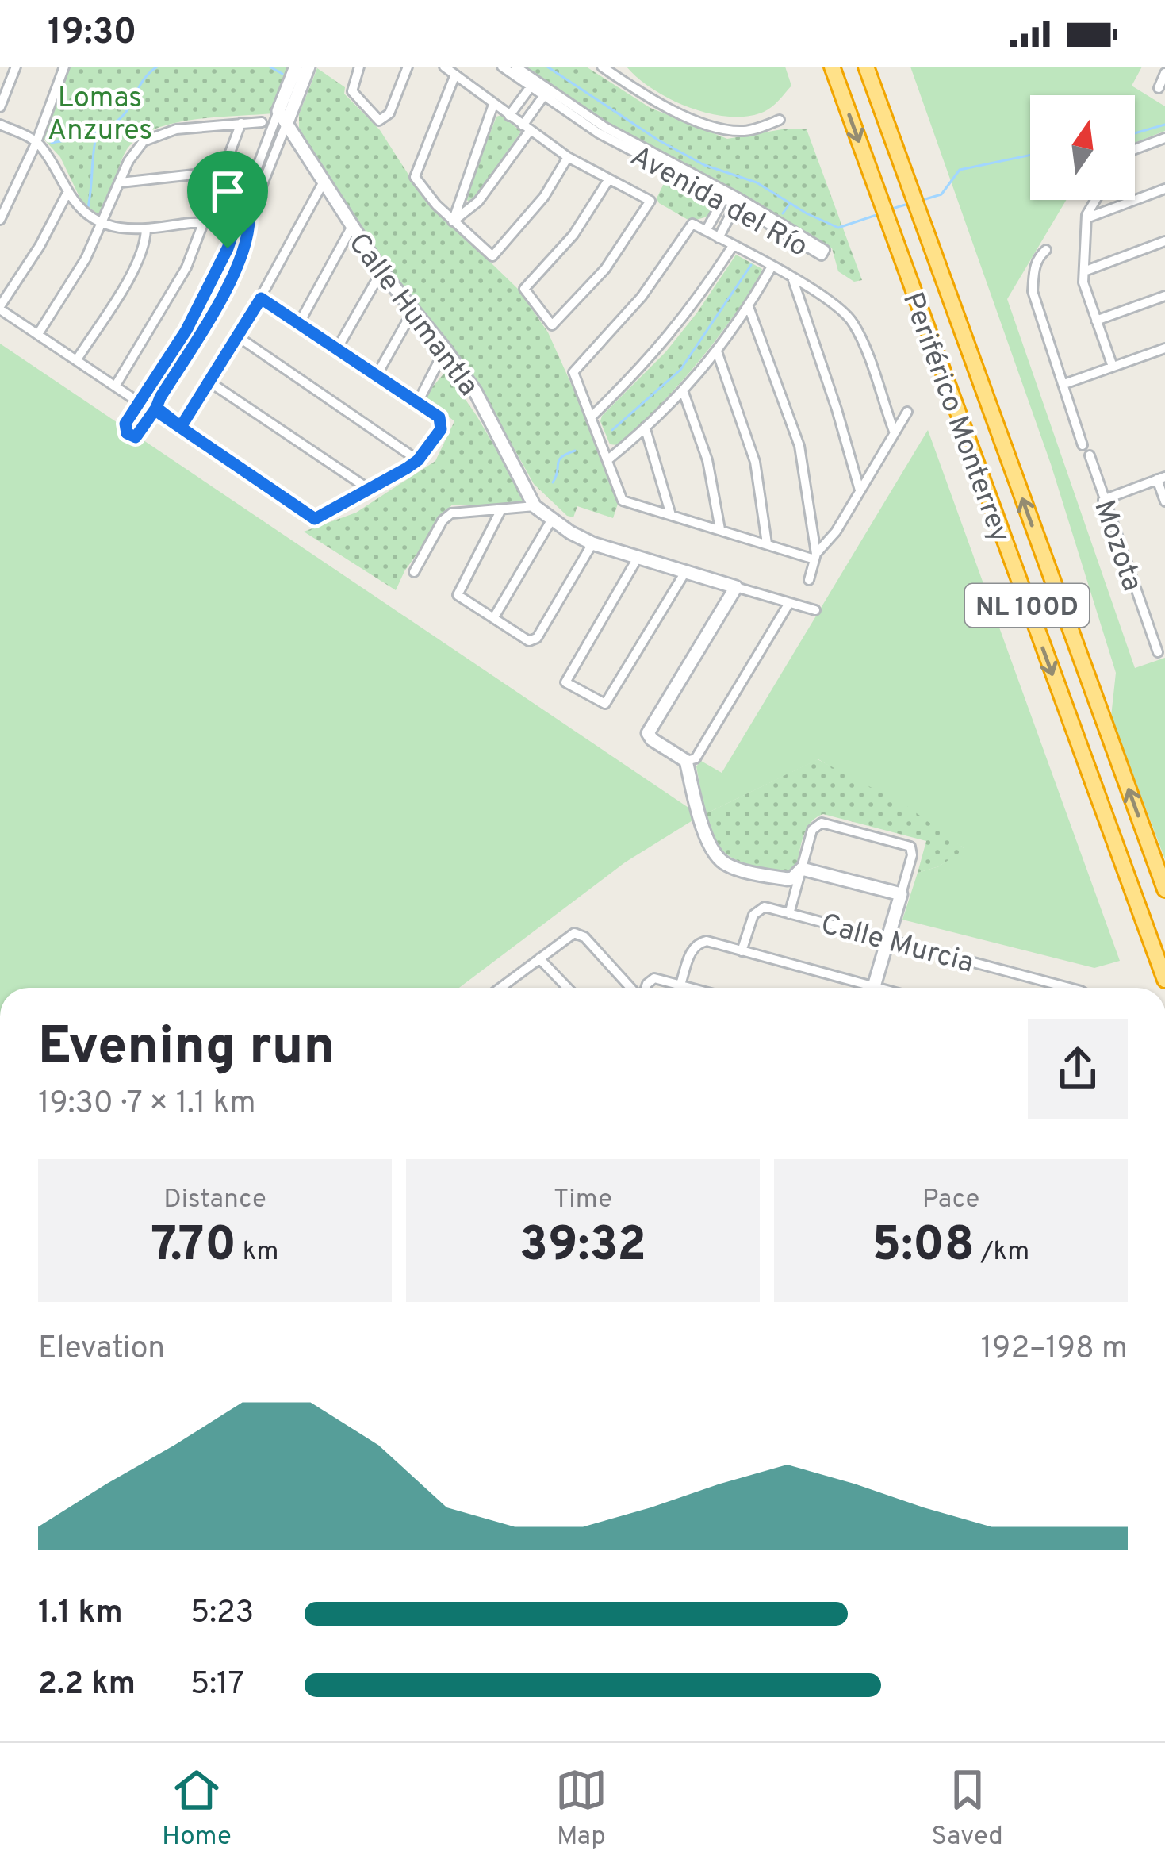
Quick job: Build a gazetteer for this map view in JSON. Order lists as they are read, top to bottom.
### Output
{
  "streets": {
    "highway": ["Periférico Monterrey", "NL 100D"],
    "street": [
      "Avenida del Río",
      "Calle Humantla",
      "Mozota",
      "Calle Murcia"
    ]
  },
  "parks": ["Lomas Anzures"],
  "north": "top",
  "page": {
    "status": "19:30",
    "heading": ["Evening run", "19:30 · 7 × 1.1 km"],
    "stats": [
      ["Distance", "7.70 km"],
      ["Time", "39:32"],
      ["Pace", "5:08 /km"]
    ],
    "chart": ["Elevation", "192–198 m"],
    "list": [
      {
        "name": "1.1 km",
        "note": "5:23"
      },
      {
        "name": "2.2 km",
        "note": "5:17"
      }
    ],
    "tabs": ["Home", "Map", "Saved"]
  }
}
